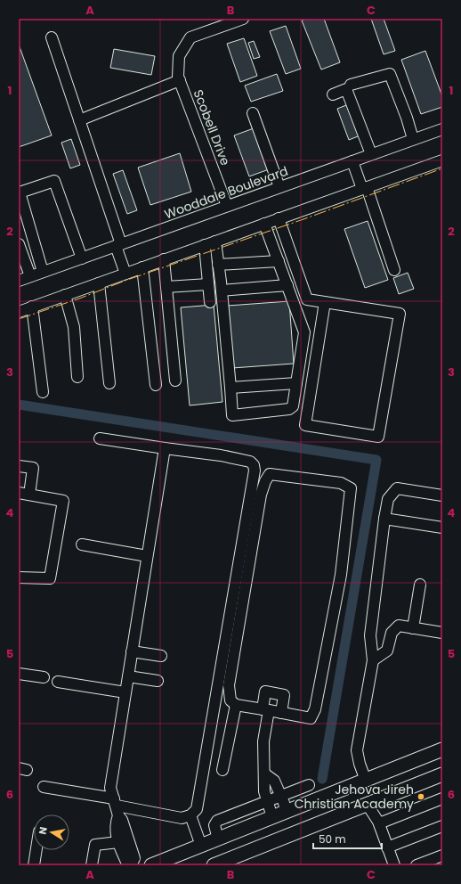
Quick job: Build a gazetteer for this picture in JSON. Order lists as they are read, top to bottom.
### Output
{
  "streets": {
    "street": ["Scobell Drive", "Wooddale Boulevard"]
  },
  "crossings": [
    ["Scobell Drive", "Wooddale Boulevard"]
  ],
  "places": ["Jehova Jireh Christian Academy"],
  "scale_bar": "50 m",
  "north": "left",
  "grid": {
    "columns": ["A", "B", "C"],
    "rows": [
      "1",
      "2",
      "3",
      "4",
      "5",
      "6"
    ]
  }
}
